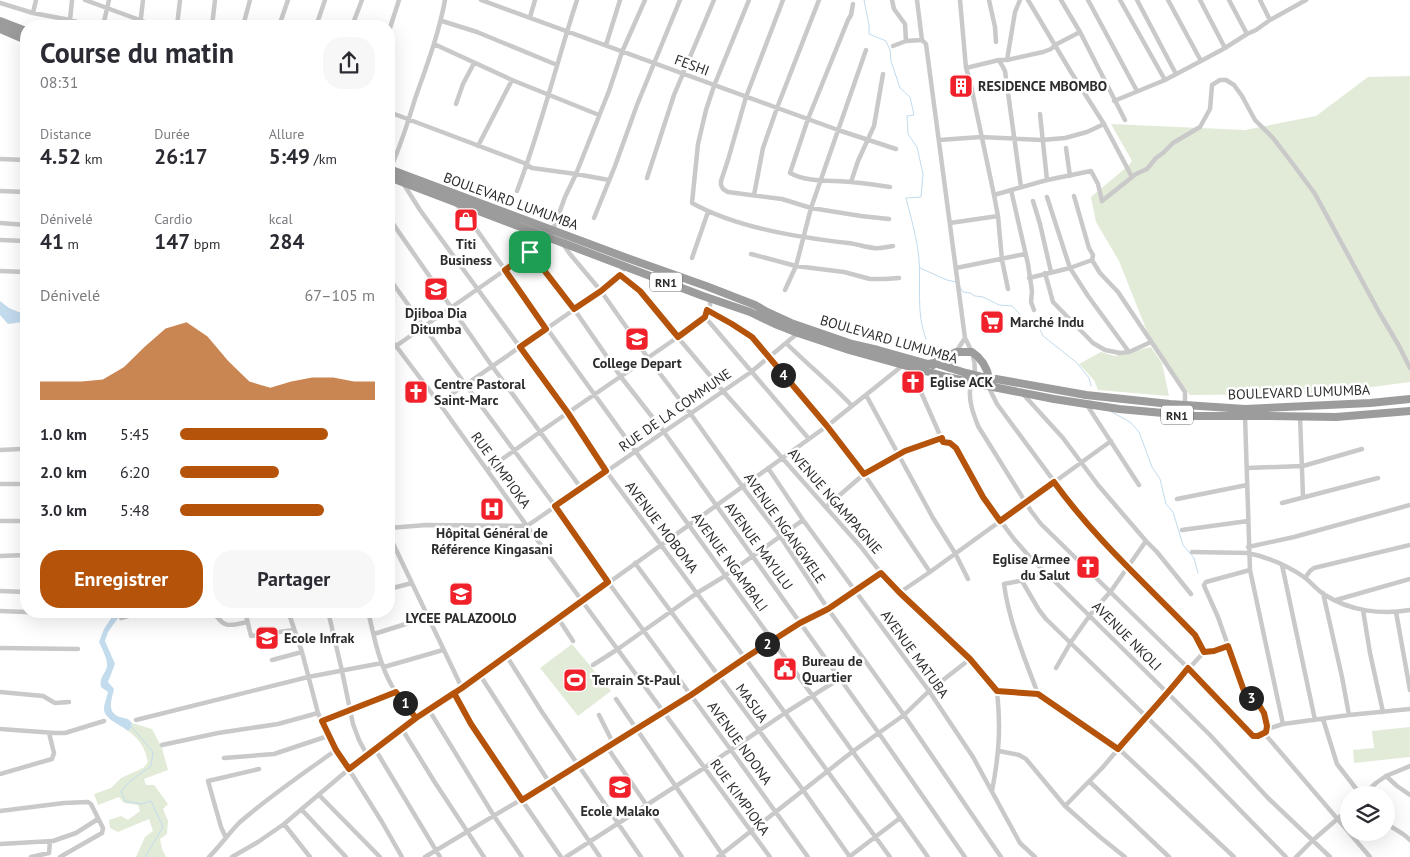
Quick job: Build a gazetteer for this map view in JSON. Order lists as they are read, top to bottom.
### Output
{
  "streets": {
    "highway": ["BOULEVARD LUMUMBA", "RN1"],
    "street": [
      "FESHI",
      "RUE DE LA COMMUNE",
      "RUE KIMPIOKA",
      "AVENUE NGAMPAGNIE",
      "AVENUE MOBOMA",
      "AVENUE NGANGWELE",
      "AVENUE MAYULU",
      "AVENUE NGAMBALI",
      "AVENUE NKOLI",
      "AVENUE MATUBA",
      "MASUA",
      "AVENUE NDONA"
    ]
  },
  "crossings": [
    ["BOULEVARD LUMUMBA", "RUE DE LA COMMUNE"],
    ["BOULEVARD LUMUMBA", "AVENUE MOBOMA"],
    ["BOULEVARD LUMUMBA", "AVENUE NGANGWELE"],
    ["BOULEVARD LUMUMBA", "AVENUE NGAMBALI"],
    ["RUE DE LA COMMUNE", "RUE KIMPIOKA"],
    ["RUE DE LA COMMUNE", "AVENUE NGAMPAGNIE"],
    ["RUE DE LA COMMUNE", "AVENUE MOBOMA"],
    ["RUE DE LA COMMUNE", "AVENUE NGANGWELE"],
    ["RUE DE LA COMMUNE", "AVENUE MAYULU"],
    ["RUE DE LA COMMUNE", "AVENUE NGAMBALI"],
    ["RUE DE LA COMMUNE", "AVENUE NDONA"]
  ],
  "places": {
    "building": ["RESIDENCE MBOMBO"],
    "shop": ["Titi Business"],
    "school or university": [
      "Djiboa Dia Ditumba",
      "College Depart",
      "LYCEE PALAZOOLO",
      "Ecole Infrak",
      "Ecole Malako"
    ],
    "supermarket": ["Marché Indu"],
    "church": ["Eglise ACK", "Centre Pastoral Saint-Marc", "Eglise Armee du Salut"],
    "hospital": ["Hôpital Général de Référence Kingasani"],
    "public building": ["Bureau de Quartier"],
    "sports": ["Terrain St-Paul"]
  },
  "page": {
    "heading": ["Course du matin", "08:31"],
    "stats": [
      ["Distance", "4.52 km"],
      ["Durée", "26:17"],
      ["Allure", "5:49 /km"],
      ["Dénivelé", "41 m"],
      ["Cardio", "147 bpm"],
      ["kcal", "284"]
    ],
    "chart": ["Dénivelé", "67–105 m"],
    "pins": [
      "4",
      "2",
      "3",
      "1"
    ],
    "list": [
      {
        "name": "1.0 km",
        "note": "5:45"
      },
      {
        "name": "2.0 km",
        "note": "6:20"
      },
      {
        "name": "3.0 km",
        "note": "5:48"
      }
    ],
    "buttons": ["Enregistrer", "Partager"]
  }
}
